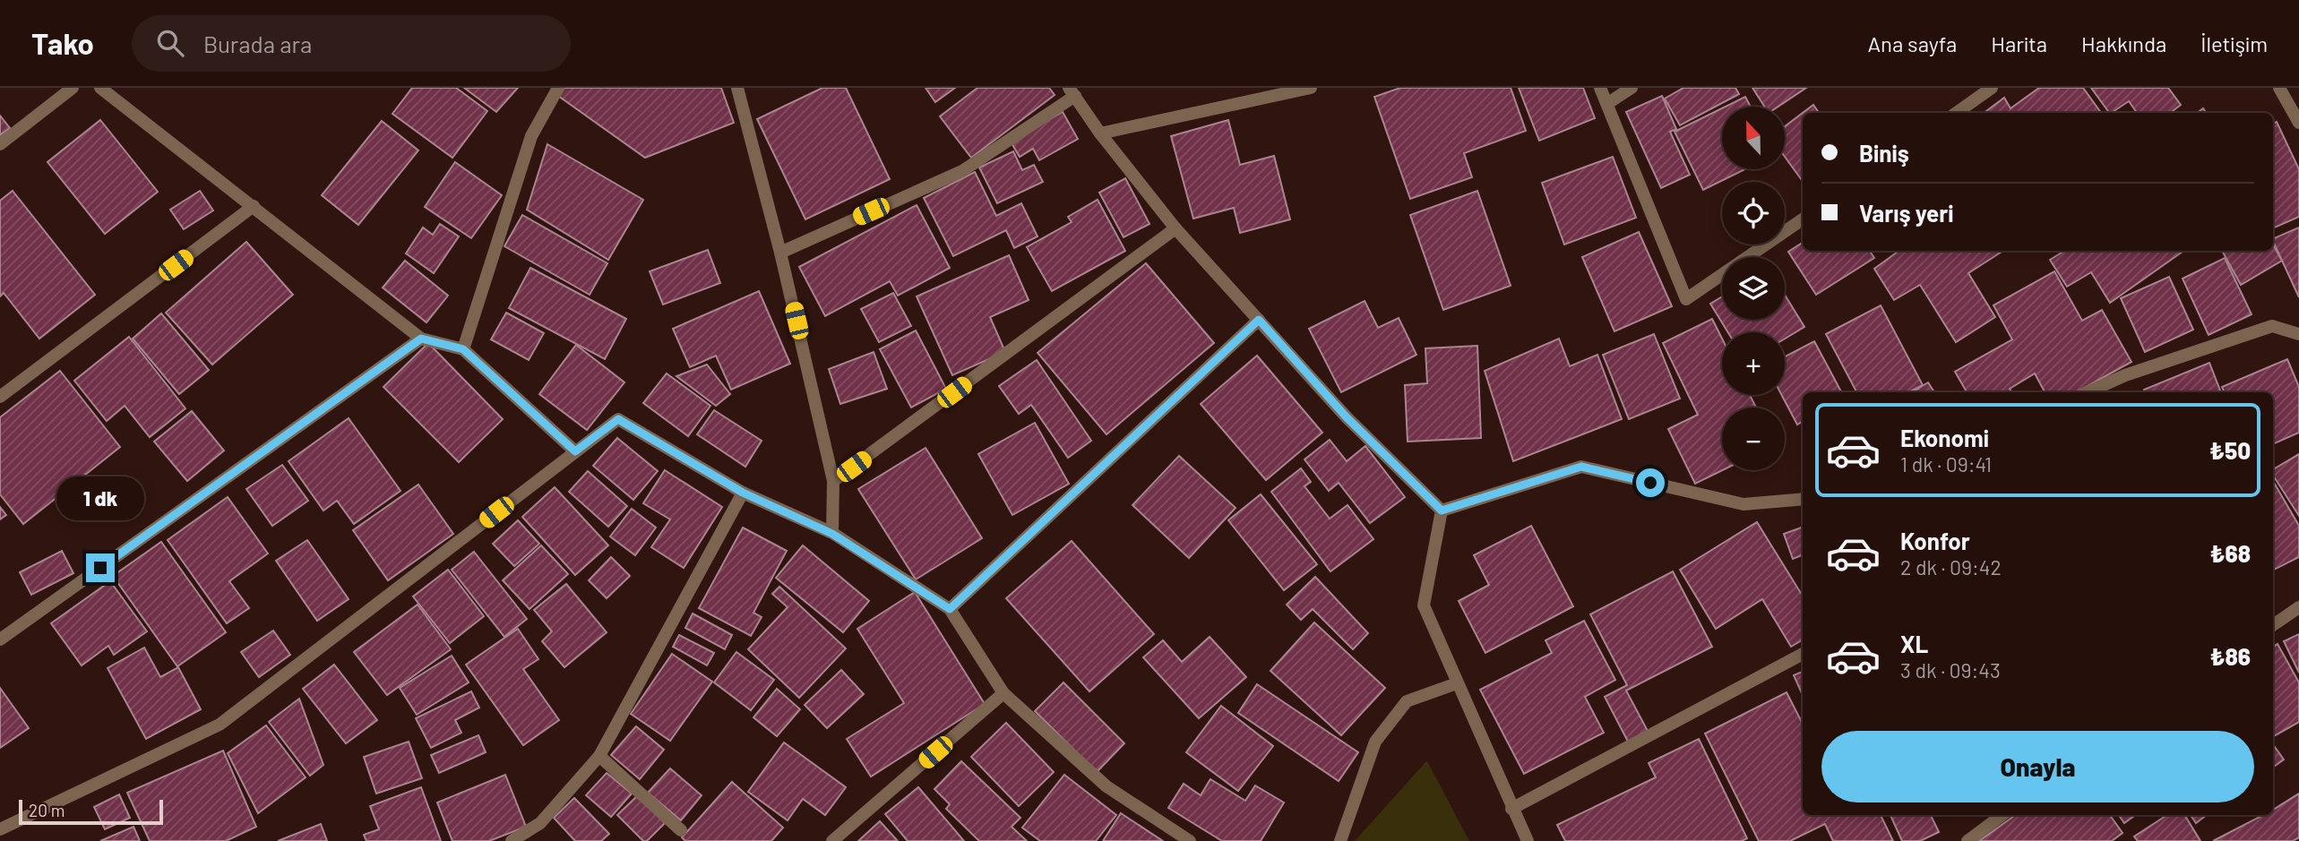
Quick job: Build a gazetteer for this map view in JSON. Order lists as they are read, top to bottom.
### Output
{
  "scale_bar": "20 m",
  "north": "top",
  "page": {
    "header": "Tako",
    "search": "Burada ara",
    "nav": [
      "Ana sayfa",
      "Harita",
      "Hakkında",
      "İletişim"
    ],
    "map_buttons": ["+", "−"],
    "banner": ["Biniş", "Varış yeri"],
    "list": [
      {
        "name": "Ekonomi",
        "note": "1 dk · 09:41",
        "value": "₺50"
      },
      {
        "name": "Konfor",
        "note": "2 dk · 09:42",
        "value": "₺68"
      },
      {
        "name": "XL",
        "note": "3 dk · 09:43",
        "value": "₺86"
      }
    ],
    "bubble": "1 dk",
    "buttons": "Onayla",
    "scale": "20 m"
  }
}
